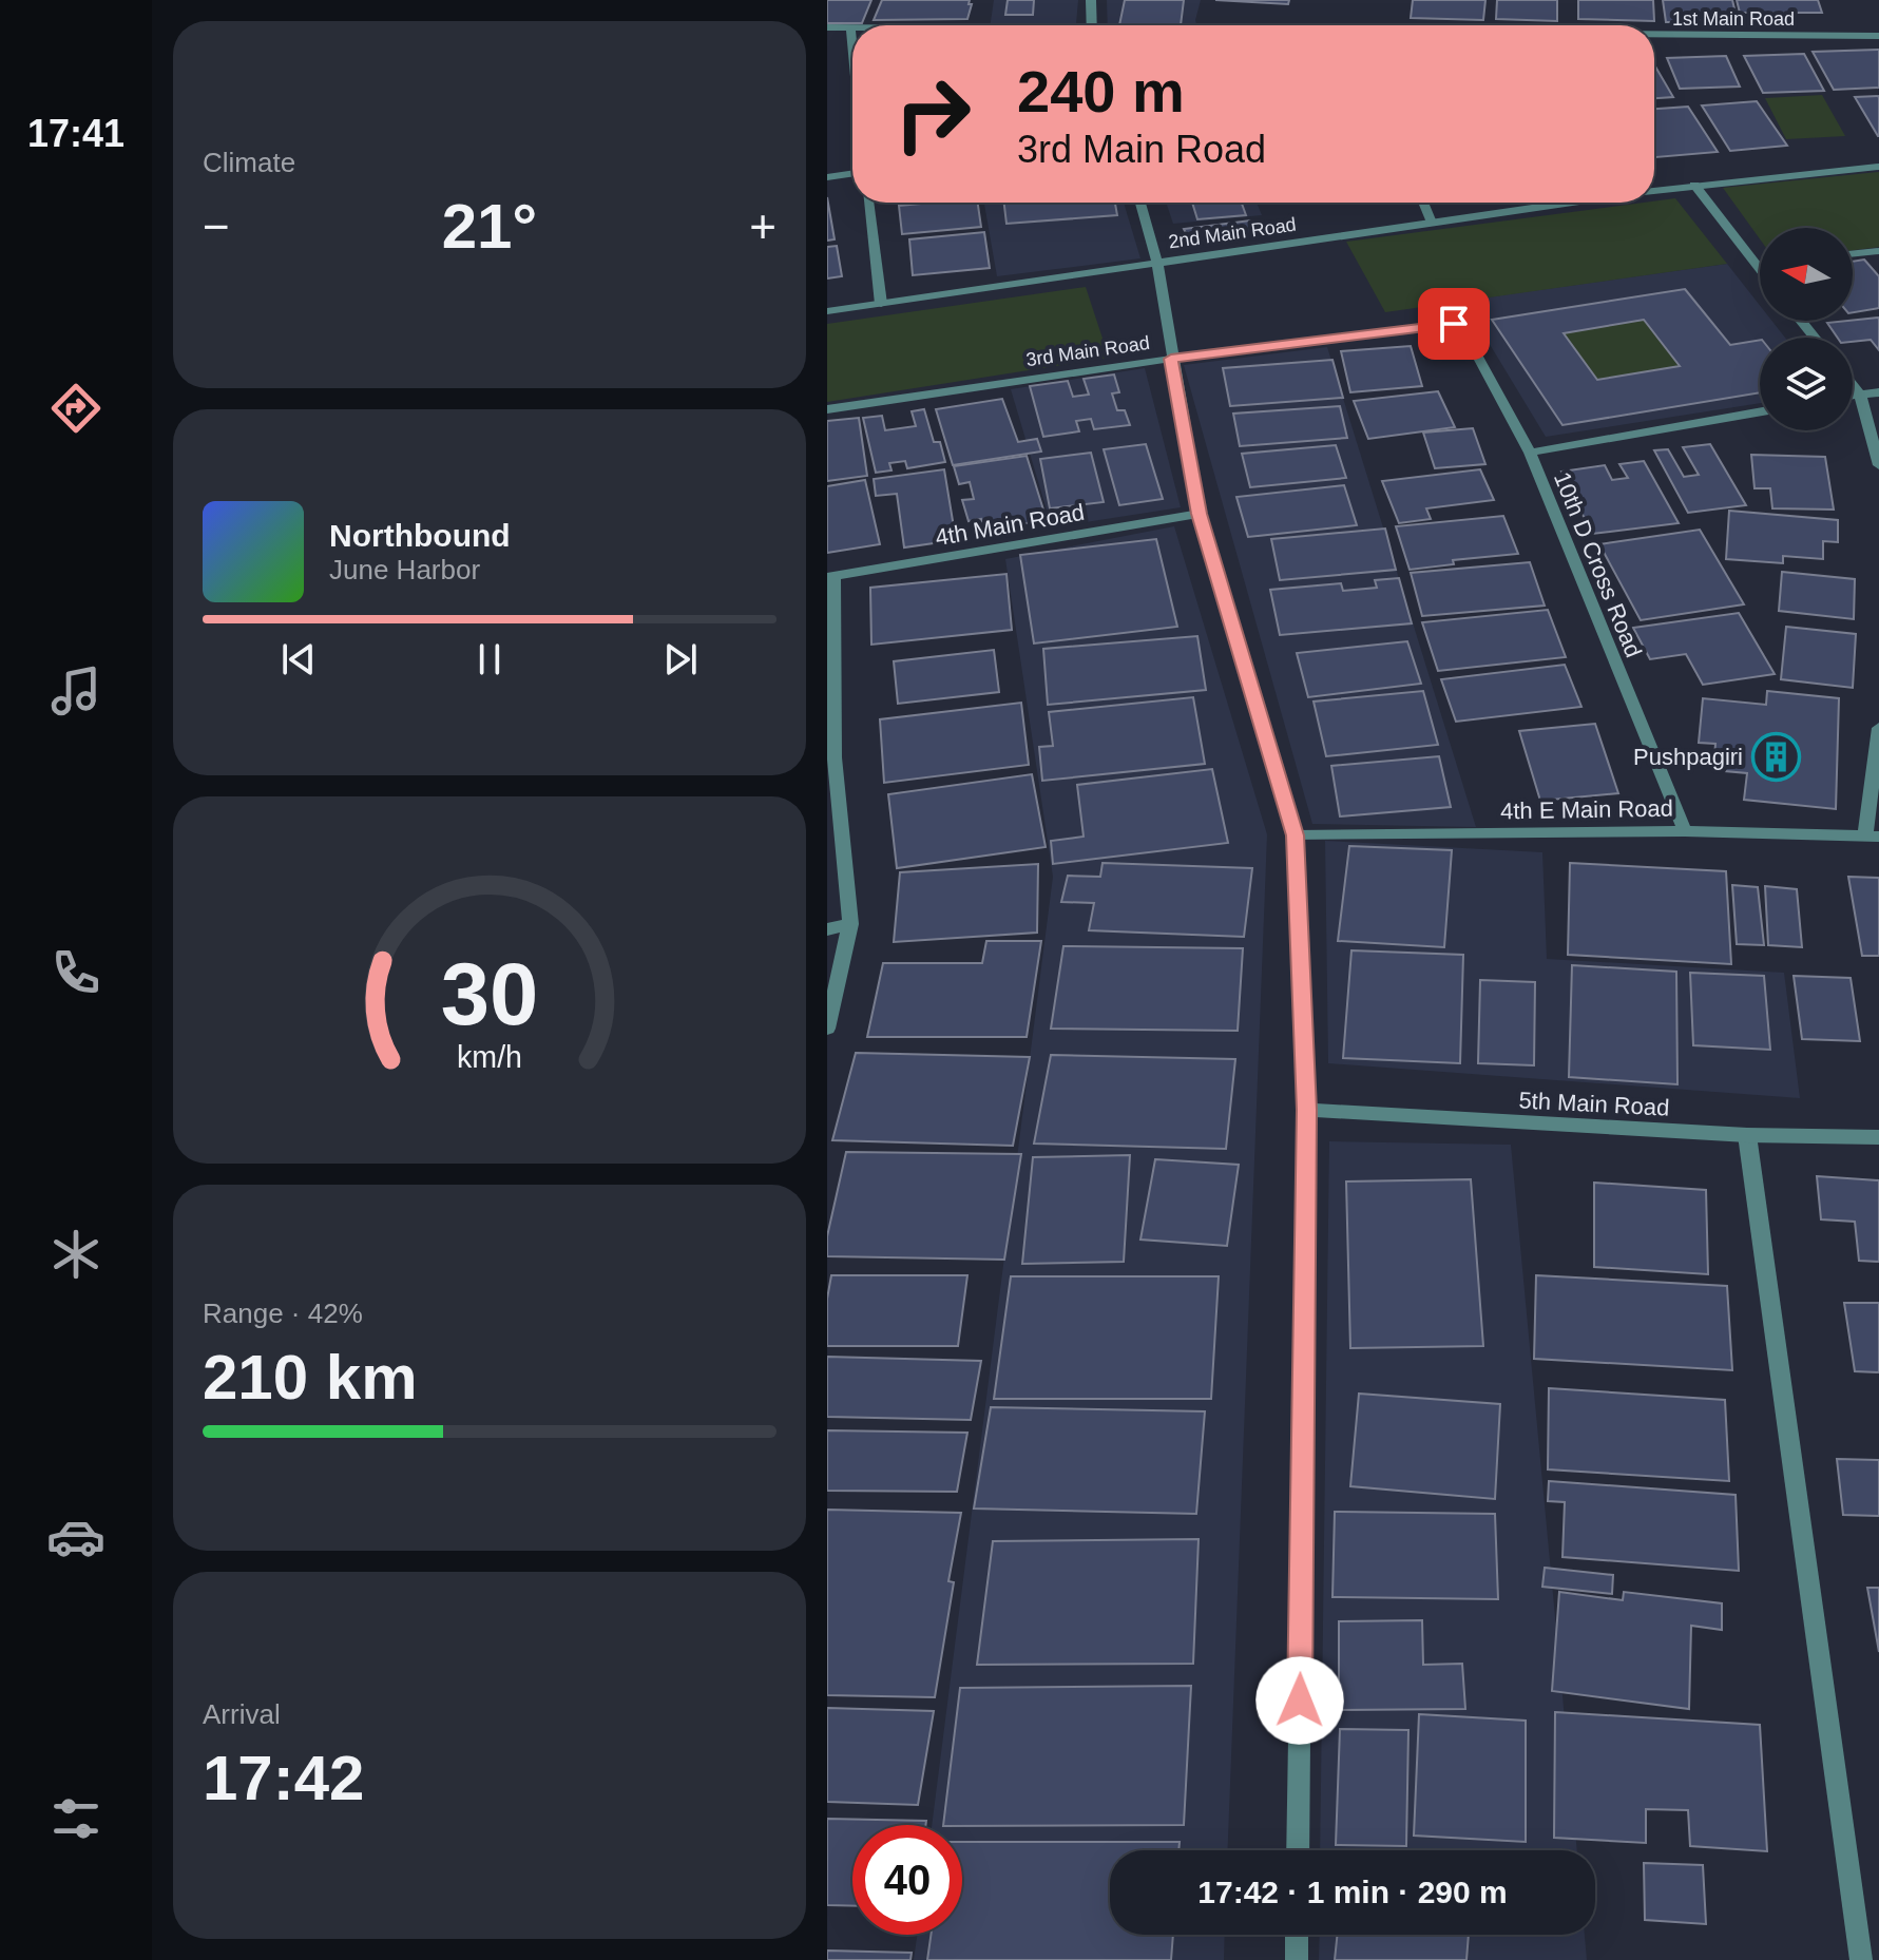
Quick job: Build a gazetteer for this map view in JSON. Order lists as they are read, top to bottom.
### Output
{
  "streets": {
    "street": [
      "1st Main Road",
      "2nd Main Road",
      "3rd Main Road",
      "4th Main Road",
      "10th D Cross Road",
      "4th E Main Road",
      "5th Main Road"
    ]
  },
  "crossings": [
    ["3rd Main Road", "10th D Cross Road"],
    ["10th D Cross Road", "4th E Main Road"]
  ],
  "places": {
    "building": ["Pushpagiri"]
  },
  "north": "left",
  "page": {
    "tabs": "17:41",
    "tile": [
      "Climate",
      ["Range · 42%", "210 km"],
      ["Arrival", "17:42"]
    ],
    "turn": ["240 m", "3rd Main Road"],
    "heat": ["−", "21°", "+"],
    "song": ["Northbound", "June Harbor"],
    "limit": "40",
    "trip": "17:42 · 1 min · 290 m",
    "gauge": ["30", "km/h"]
  }
}
